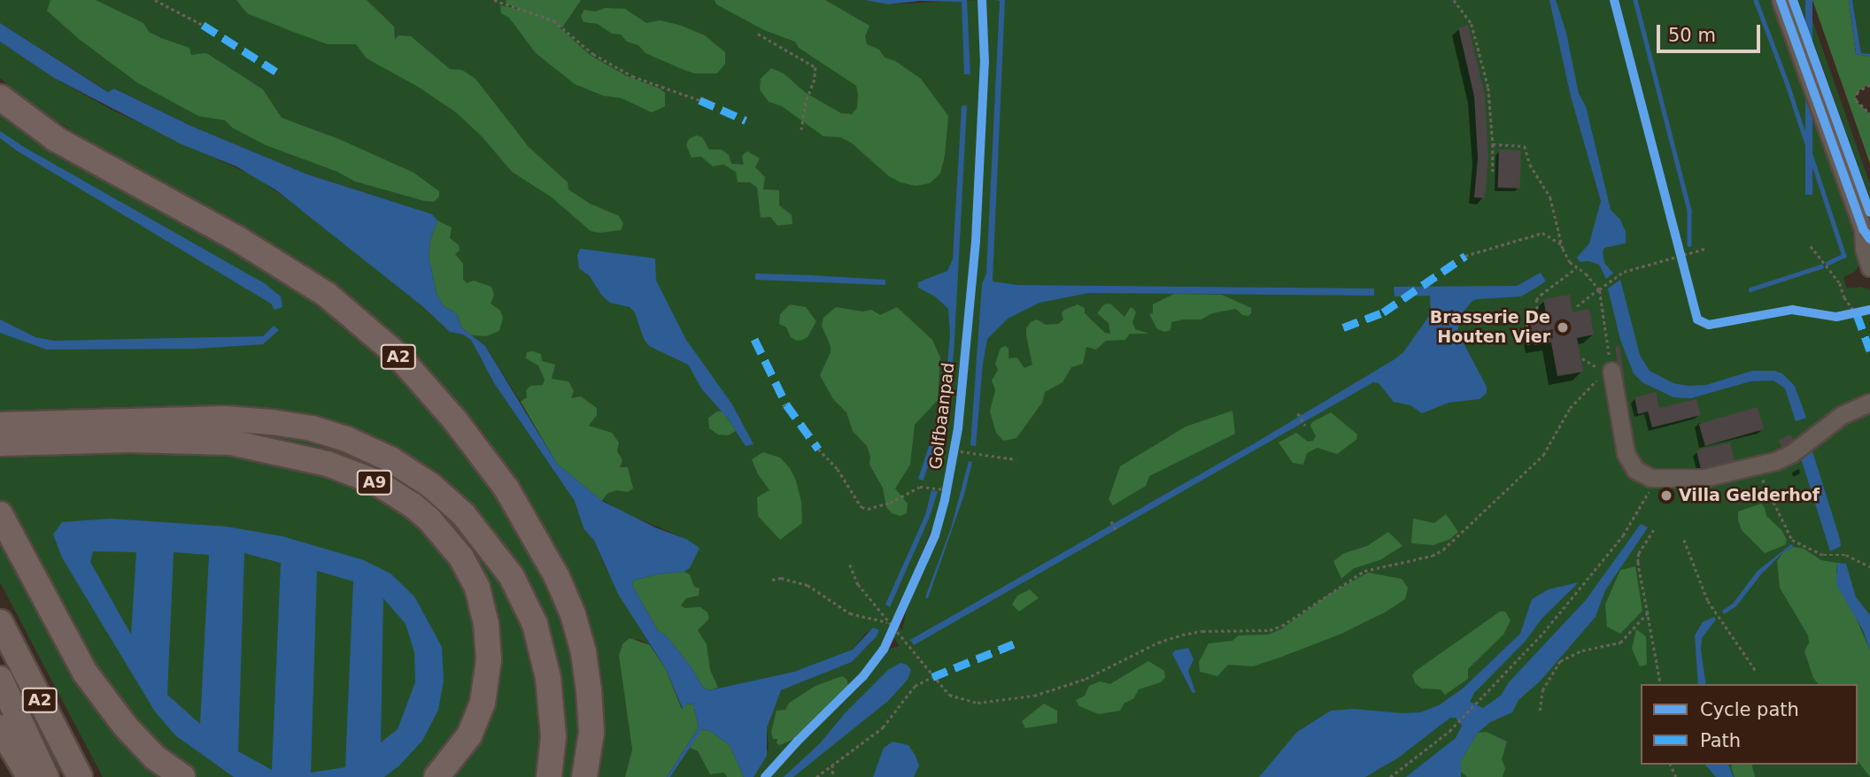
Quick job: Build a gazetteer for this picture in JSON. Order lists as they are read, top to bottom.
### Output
{
  "streets": {
    "highway": ["A2", "A9"],
    "cycle path": ["Golfbaanpad"]
  },
  "places": ["Brasserie De Houten Vier", "Villa Gelderhof"],
  "legend": ["Cycle path", "Path"],
  "scale_bar": "50 m"
}
